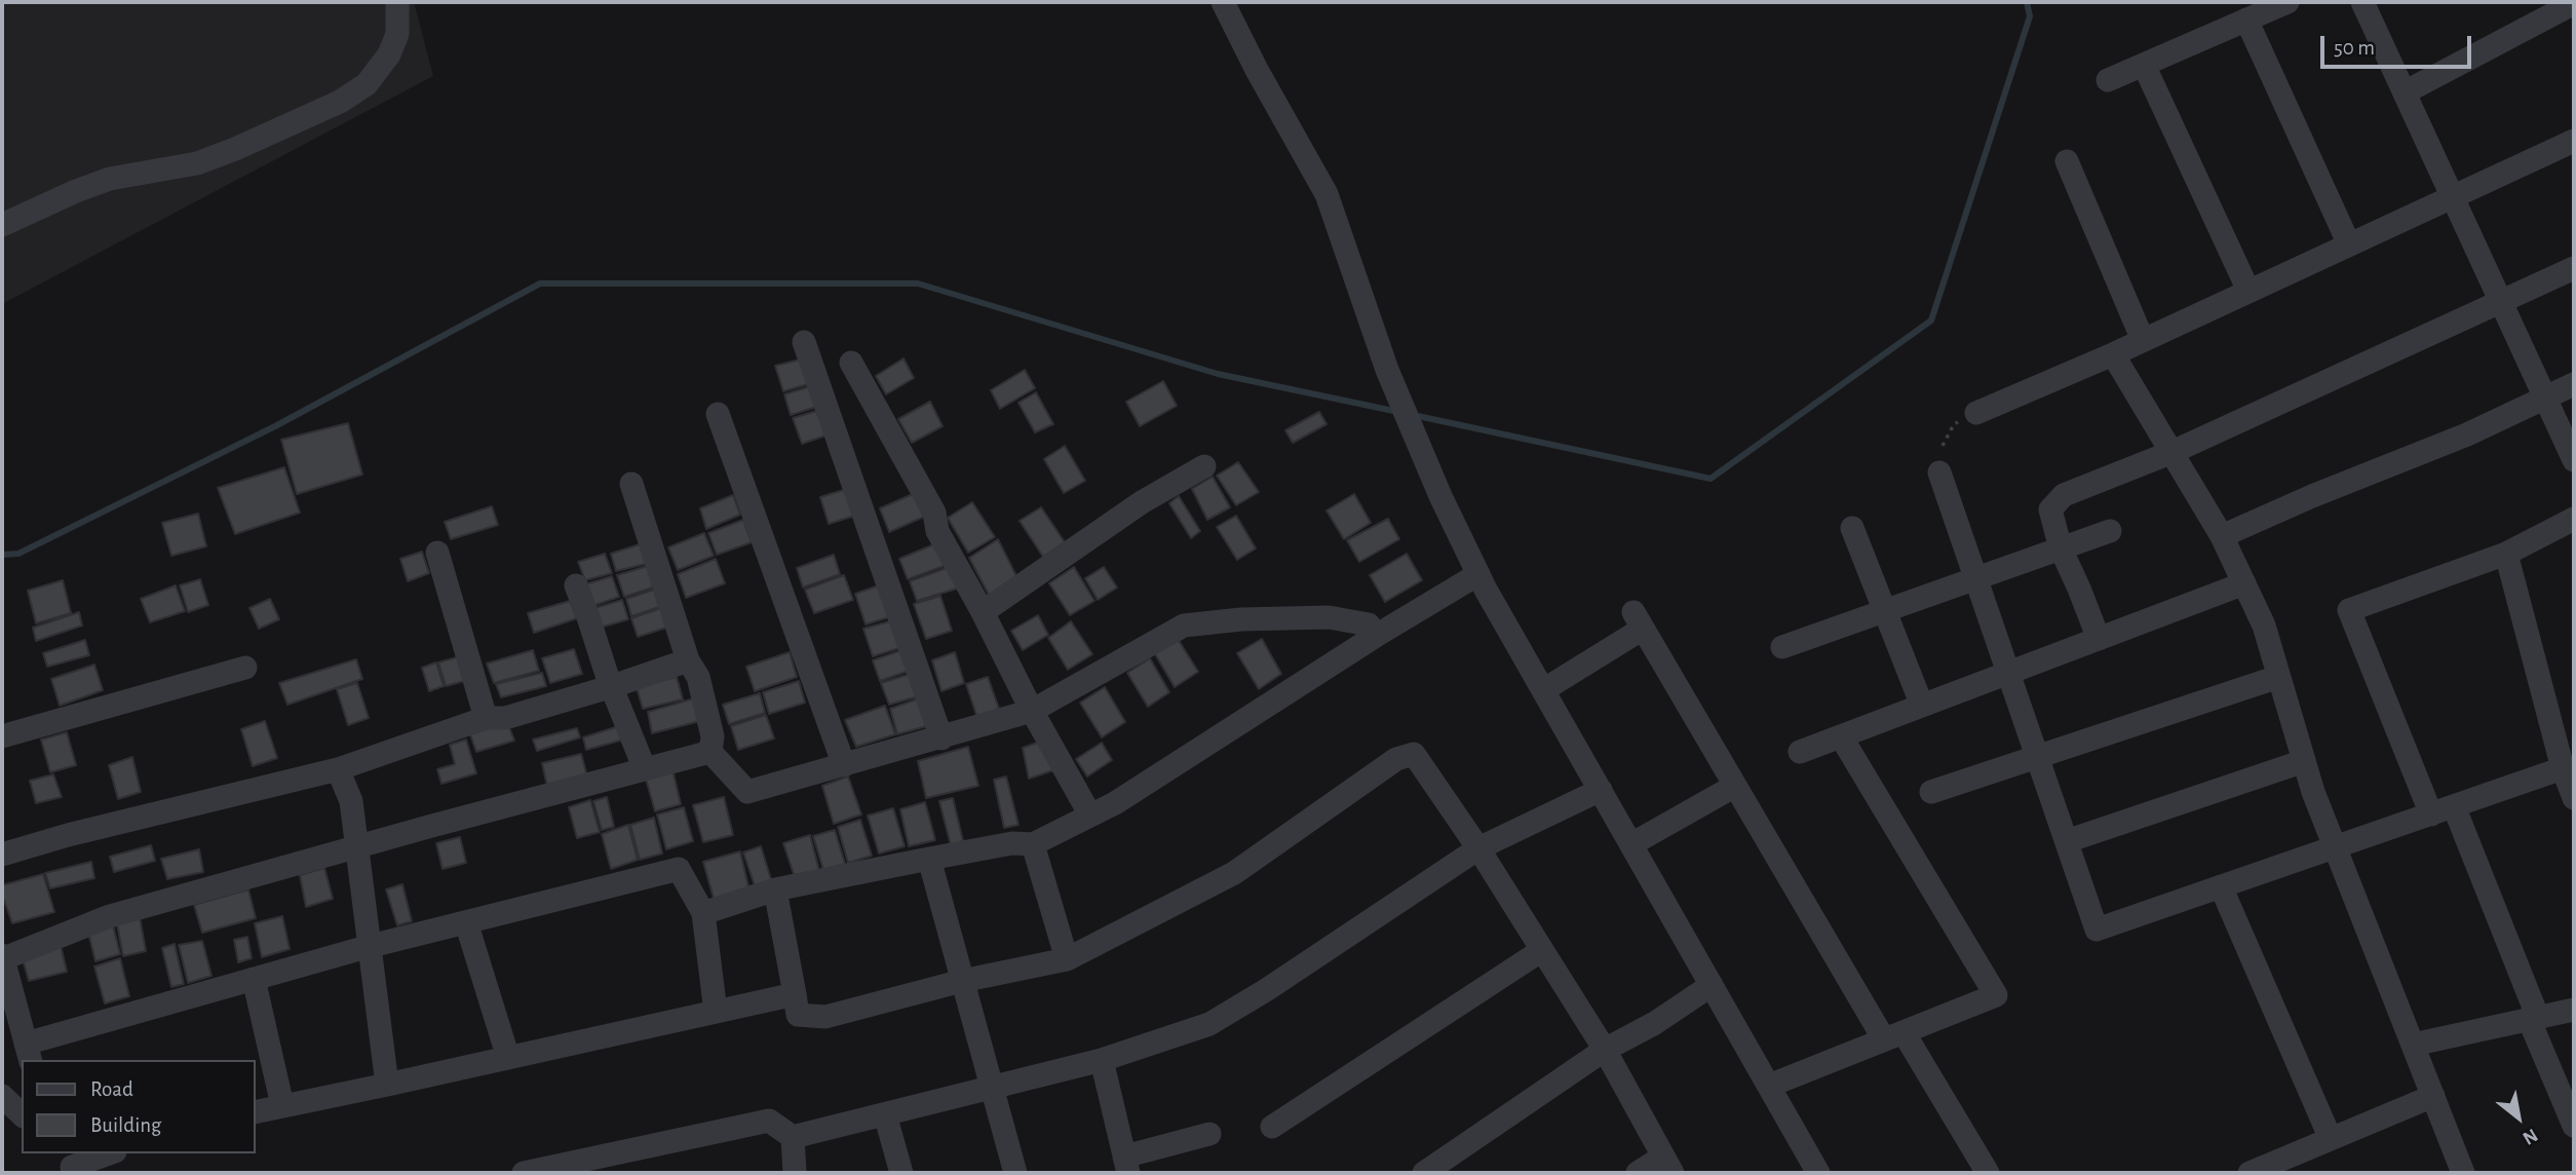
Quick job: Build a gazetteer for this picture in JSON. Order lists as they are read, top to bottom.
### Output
{
  "legend": ["Road", "Building"],
  "scale_bar": "50 m",
  "north": "bottom right"
}
